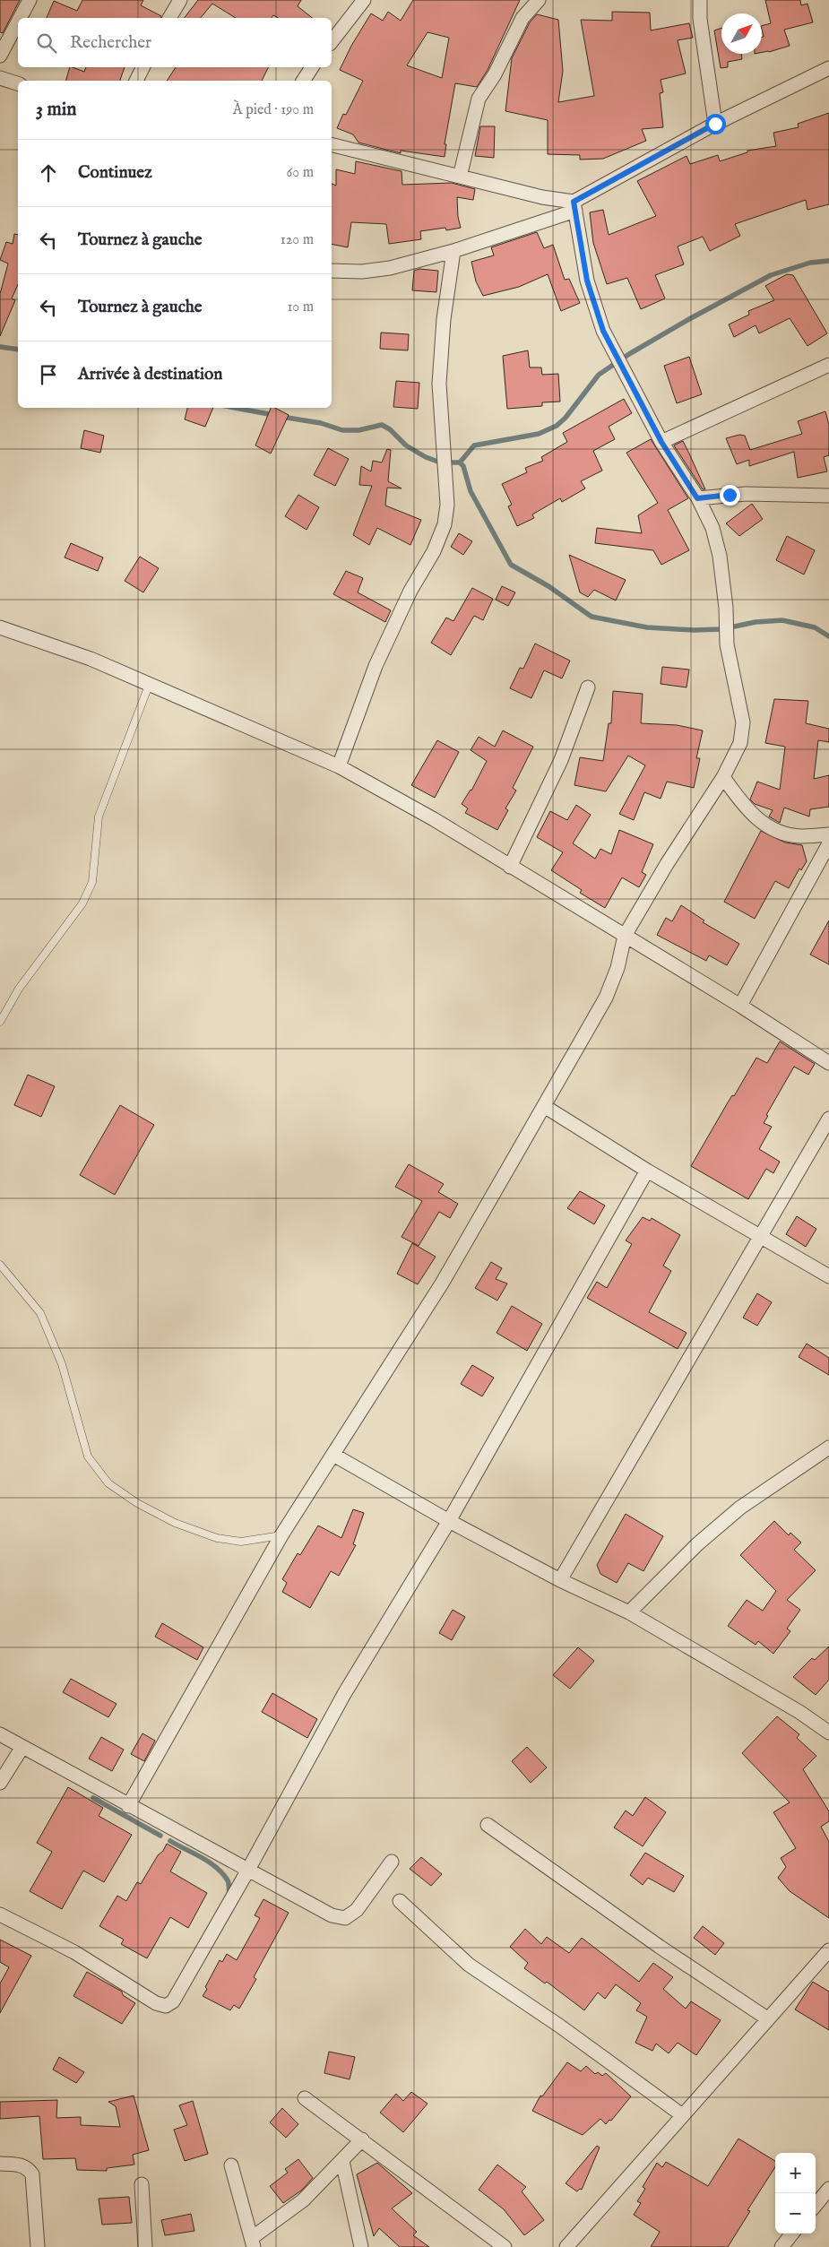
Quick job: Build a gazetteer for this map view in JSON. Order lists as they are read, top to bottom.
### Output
{
  "north": "top right",
  "page": {
    "search": "Rechercher",
    "heading": ["3 min", "À pied · 190 m"],
    "list": [
      ["Continuez", "60 m"],
      ["Tournez à gauche", "120 m"],
      ["Tournez à gauche", "10 m"],
      "Arrivée à destination"
    ],
    "map_buttons": ["+", "−"]
  }
}
